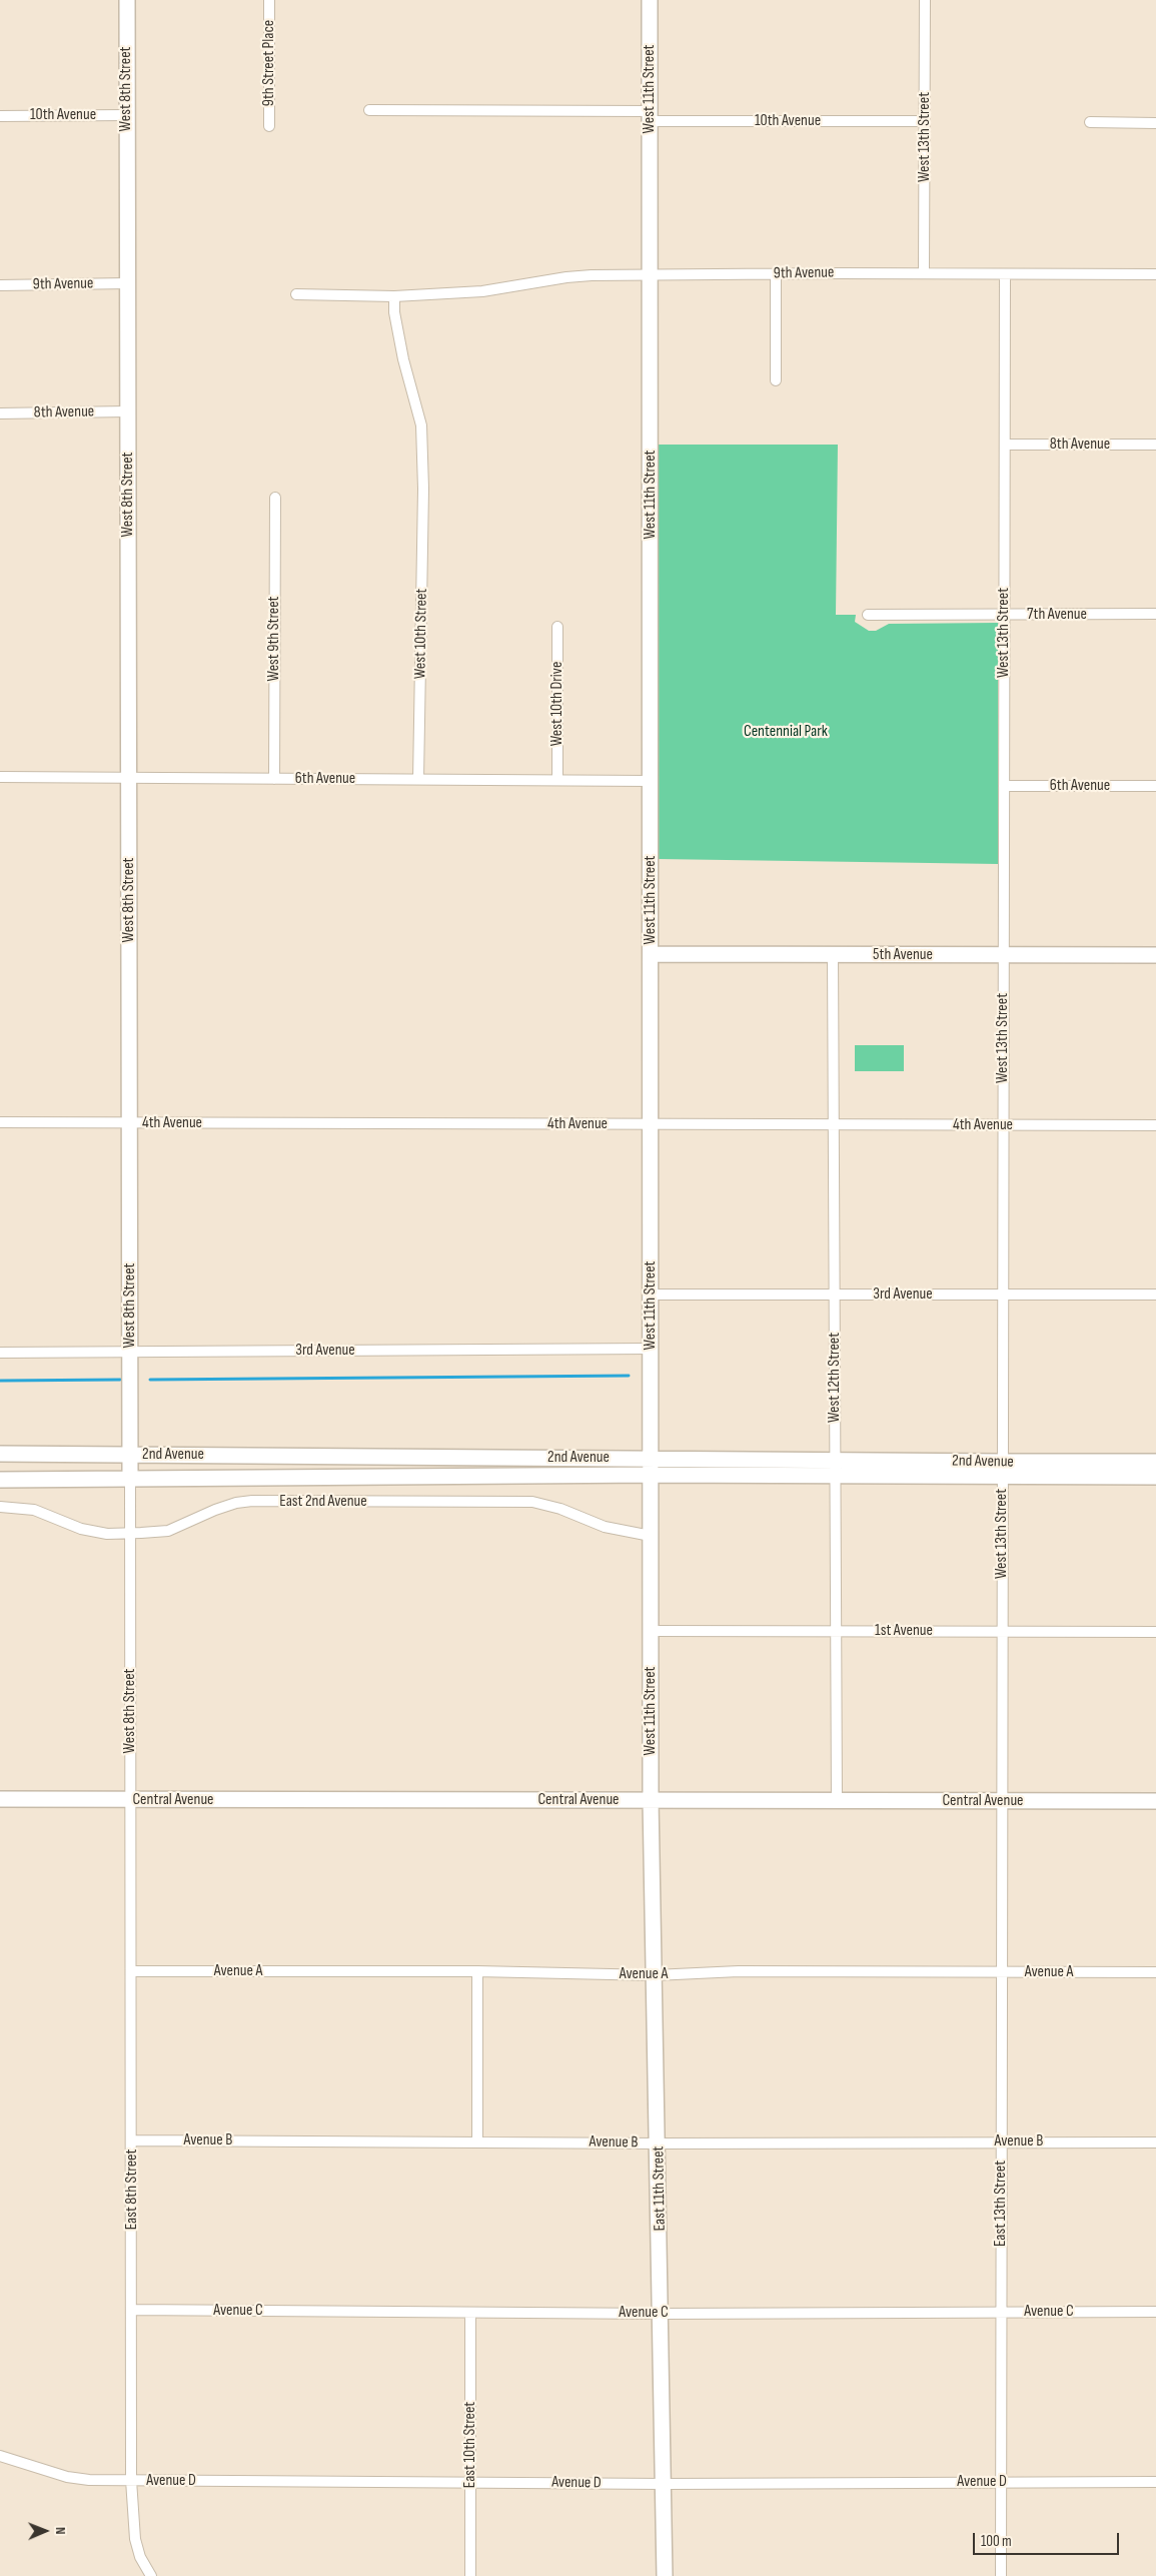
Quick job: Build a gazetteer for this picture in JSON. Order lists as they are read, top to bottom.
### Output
{
  "streets": {
    "main road": [
      "West 8th Street",
      "West 11th Street",
      "5th Avenue",
      "2nd Avenue",
      "Central Avenue",
      "East 11th Street"
    ],
    "street": [
      "9th Street Place",
      "10th Avenue",
      "West 13th Street",
      "9th Avenue",
      "8th Avenue",
      "7th Avenue",
      "West 10th Street",
      "West 9th Street",
      "West 10th Drive",
      "6th Avenue",
      "4th Avenue",
      "3rd Avenue",
      "West 12th Street",
      "East 2nd Avenue",
      "1st Avenue",
      "Avenue A",
      "Avenue B",
      "East 8th Street",
      "East 13th Street",
      "Avenue C",
      "East 10th Street",
      "Avenue D"
    ]
  },
  "crossings": [
    ["West 8th Street", "10th Avenue"],
    ["West 8th Street", "9th Avenue"],
    ["West 8th Street", "8th Avenue"],
    ["West 8th Street", "6th Avenue"],
    ["West 8th Street", "4th Avenue"],
    ["West 8th Street", "3rd Avenue"],
    ["West 8th Street", "2nd Avenue"],
    ["West 8th Street", "East 2nd Avenue"],
    ["West 8th Street", "Central Avenue"],
    ["West 8th Street", "East 8th Street"],
    ["West 11th Street", "10th Avenue"],
    ["West 11th Street", "9th Avenue"],
    ["West 11th Street", "6th Avenue"],
    ["West 11th Street", "5th Avenue"],
    ["West 11th Street", "4th Avenue"],
    ["West 11th Street", "3rd Avenue"],
    ["West 11th Street", "2nd Avenue"],
    ["West 11th Street", "East 2nd Avenue"],
    ["West 11th Street", "1st Avenue"],
    ["West 11th Street", "Central Avenue"],
    ["West 11th Street", "East 11th Street"],
    ["10th Avenue", "West 13th Street"],
    ["West 13th Street", "9th Avenue"],
    ["West 13th Street", "8th Avenue"],
    ["West 13th Street", "7th Avenue"],
    ["West 13th Street", "6th Avenue"],
    ["West 13th Street", "5th Avenue"],
    ["West 13th Street", "4th Avenue"],
    ["West 13th Street", "3rd Avenue"],
    ["West 13th Street", "2nd Avenue"],
    ["West 13th Street", "1st Avenue"],
    ["West 13th Street", "Central Avenue"],
    ["West 13th Street", "East 13th Street"],
    ["9th Avenue", "West 10th Street"],
    ["West 10th Street", "6th Avenue"],
    ["West 9th Street", "6th Avenue"],
    ["West 10th Drive", "6th Avenue"],
    ["5th Avenue", "West 12th Street"],
    ["4th Avenue", "West 12th Street"],
    ["3rd Avenue", "West 12th Street"],
    ["West 12th Street", "2nd Avenue"],
    ["West 12th Street", "1st Avenue"],
    ["West 12th Street", "Central Avenue"],
    ["Central Avenue", "East 11th Street"],
    ["Central Avenue", "East 8th Street"],
    ["Central Avenue", "East 13th Street"],
    ["Avenue A", "East 11th Street"],
    ["Avenue A", "East 8th Street"],
    ["Avenue A", "East 13th Street"],
    ["Avenue B", "East 11th Street"],
    ["Avenue B", "East 8th Street"],
    ["Avenue B", "East 13th Street"],
    ["East 11th Street", "Avenue C"],
    ["East 11th Street", "Avenue D"],
    ["East 8th Street", "Avenue C"],
    ["East 8th Street", "Avenue D"],
    ["East 13th Street", "Avenue C"],
    ["East 13th Street", "Avenue D"],
    ["Avenue C", "East 10th Street"],
    ["East 10th Street", "Avenue D"]
  ],
  "parks": ["Centennial Park"],
  "scale_bar": "100 m",
  "north": "right"
}
